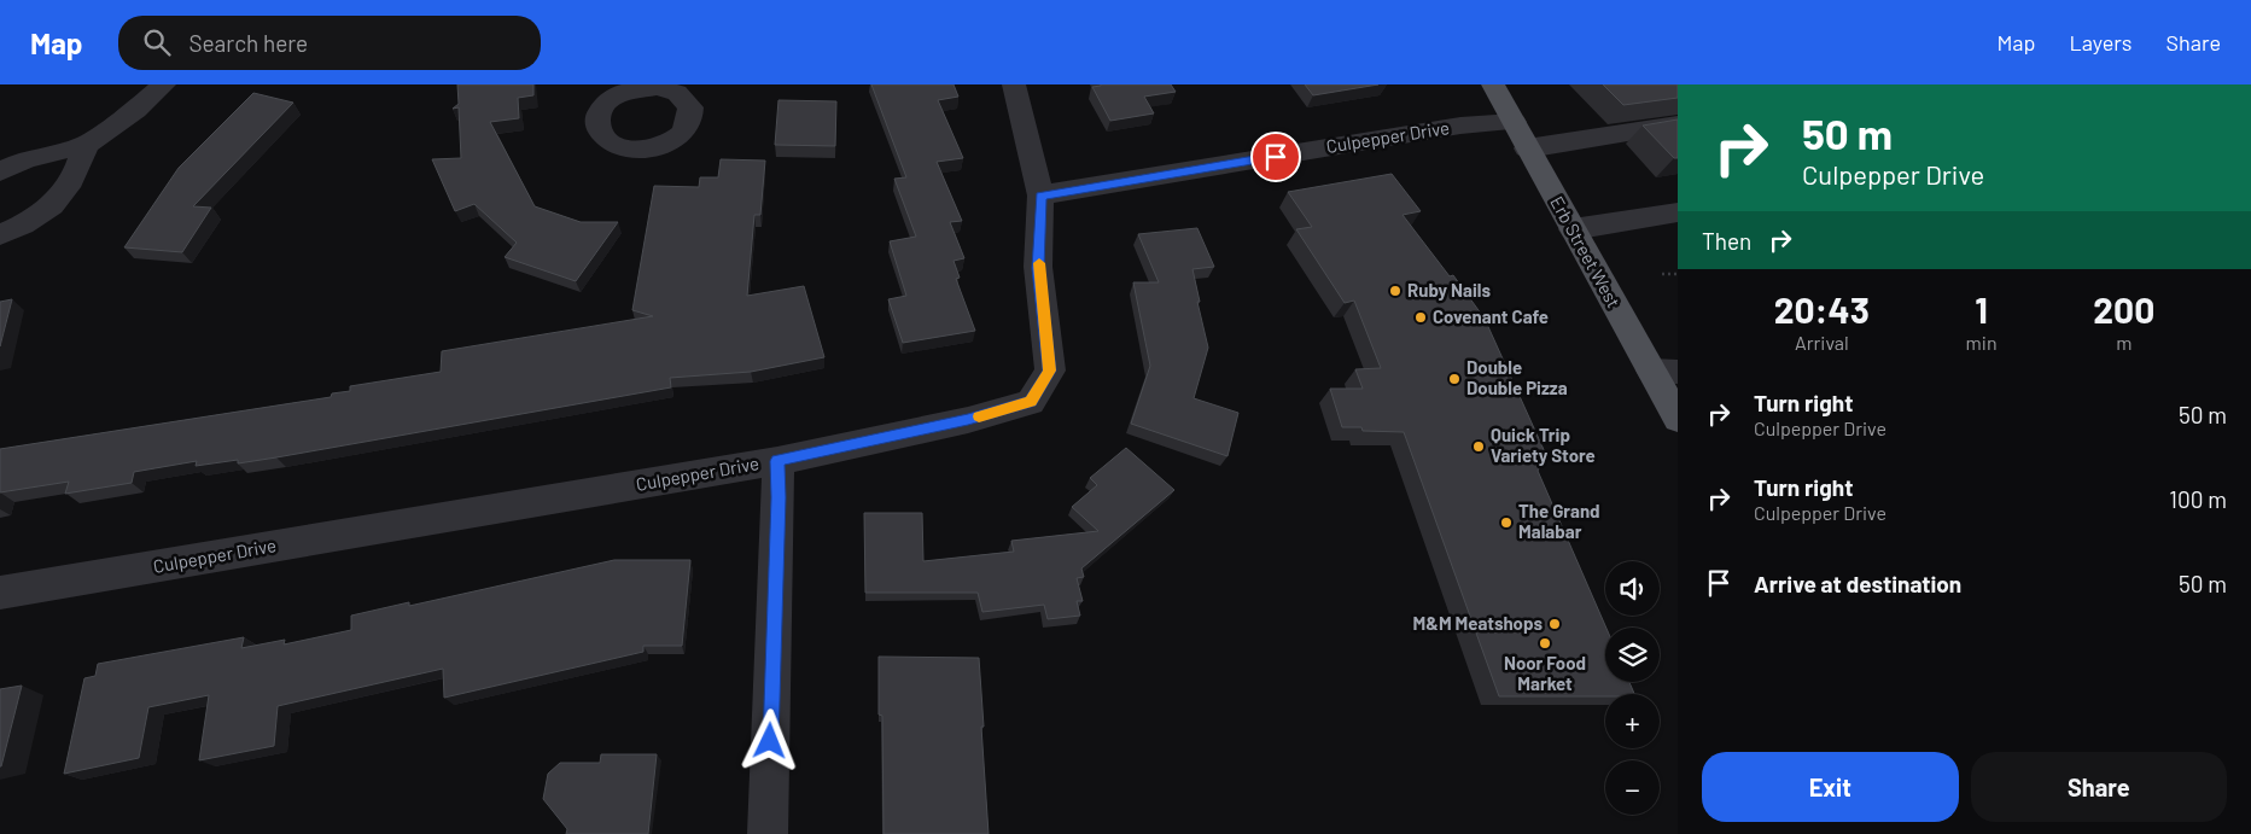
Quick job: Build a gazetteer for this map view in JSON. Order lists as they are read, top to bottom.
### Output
{
  "streets": {
    "main road": ["Erb Street West"],
    "street": ["Culpepper Drive"]
  },
  "crossings": [
    ["Culpepper Drive", "Erb Street West"]
  ],
  "places": [
    "Ruby Nails",
    "Covenant Cafe",
    "Double Double Pizza",
    "Quick Trip Variety Store",
    "The Grand Malabar",
    "M&M Meatshops",
    "Noor Food Market"
  ],
  "page": {
    "header": "Map",
    "search": "Search here",
    "nav": ["Map", "Layers", "Share"],
    "turn": ["50 m", "Culpepper Drive"],
    "then": "Then",
    "eta": [
      "20:43",
      "Arrival",
      "1",
      "min",
      "200",
      "m"
    ],
    "list": [
      {
        "name": "Turn right",
        "note": "Culpepper Drive",
        "value": "50 m"
      },
      {
        "name": "Turn right",
        "note": "Culpepper Drive",
        "value": "100 m"
      },
      {
        "name": "Arrive at destination",
        "value": "50 m"
      }
    ],
    "map_buttons": ["+", "−"],
    "buttons": ["Exit", "Share"]
  }
}
